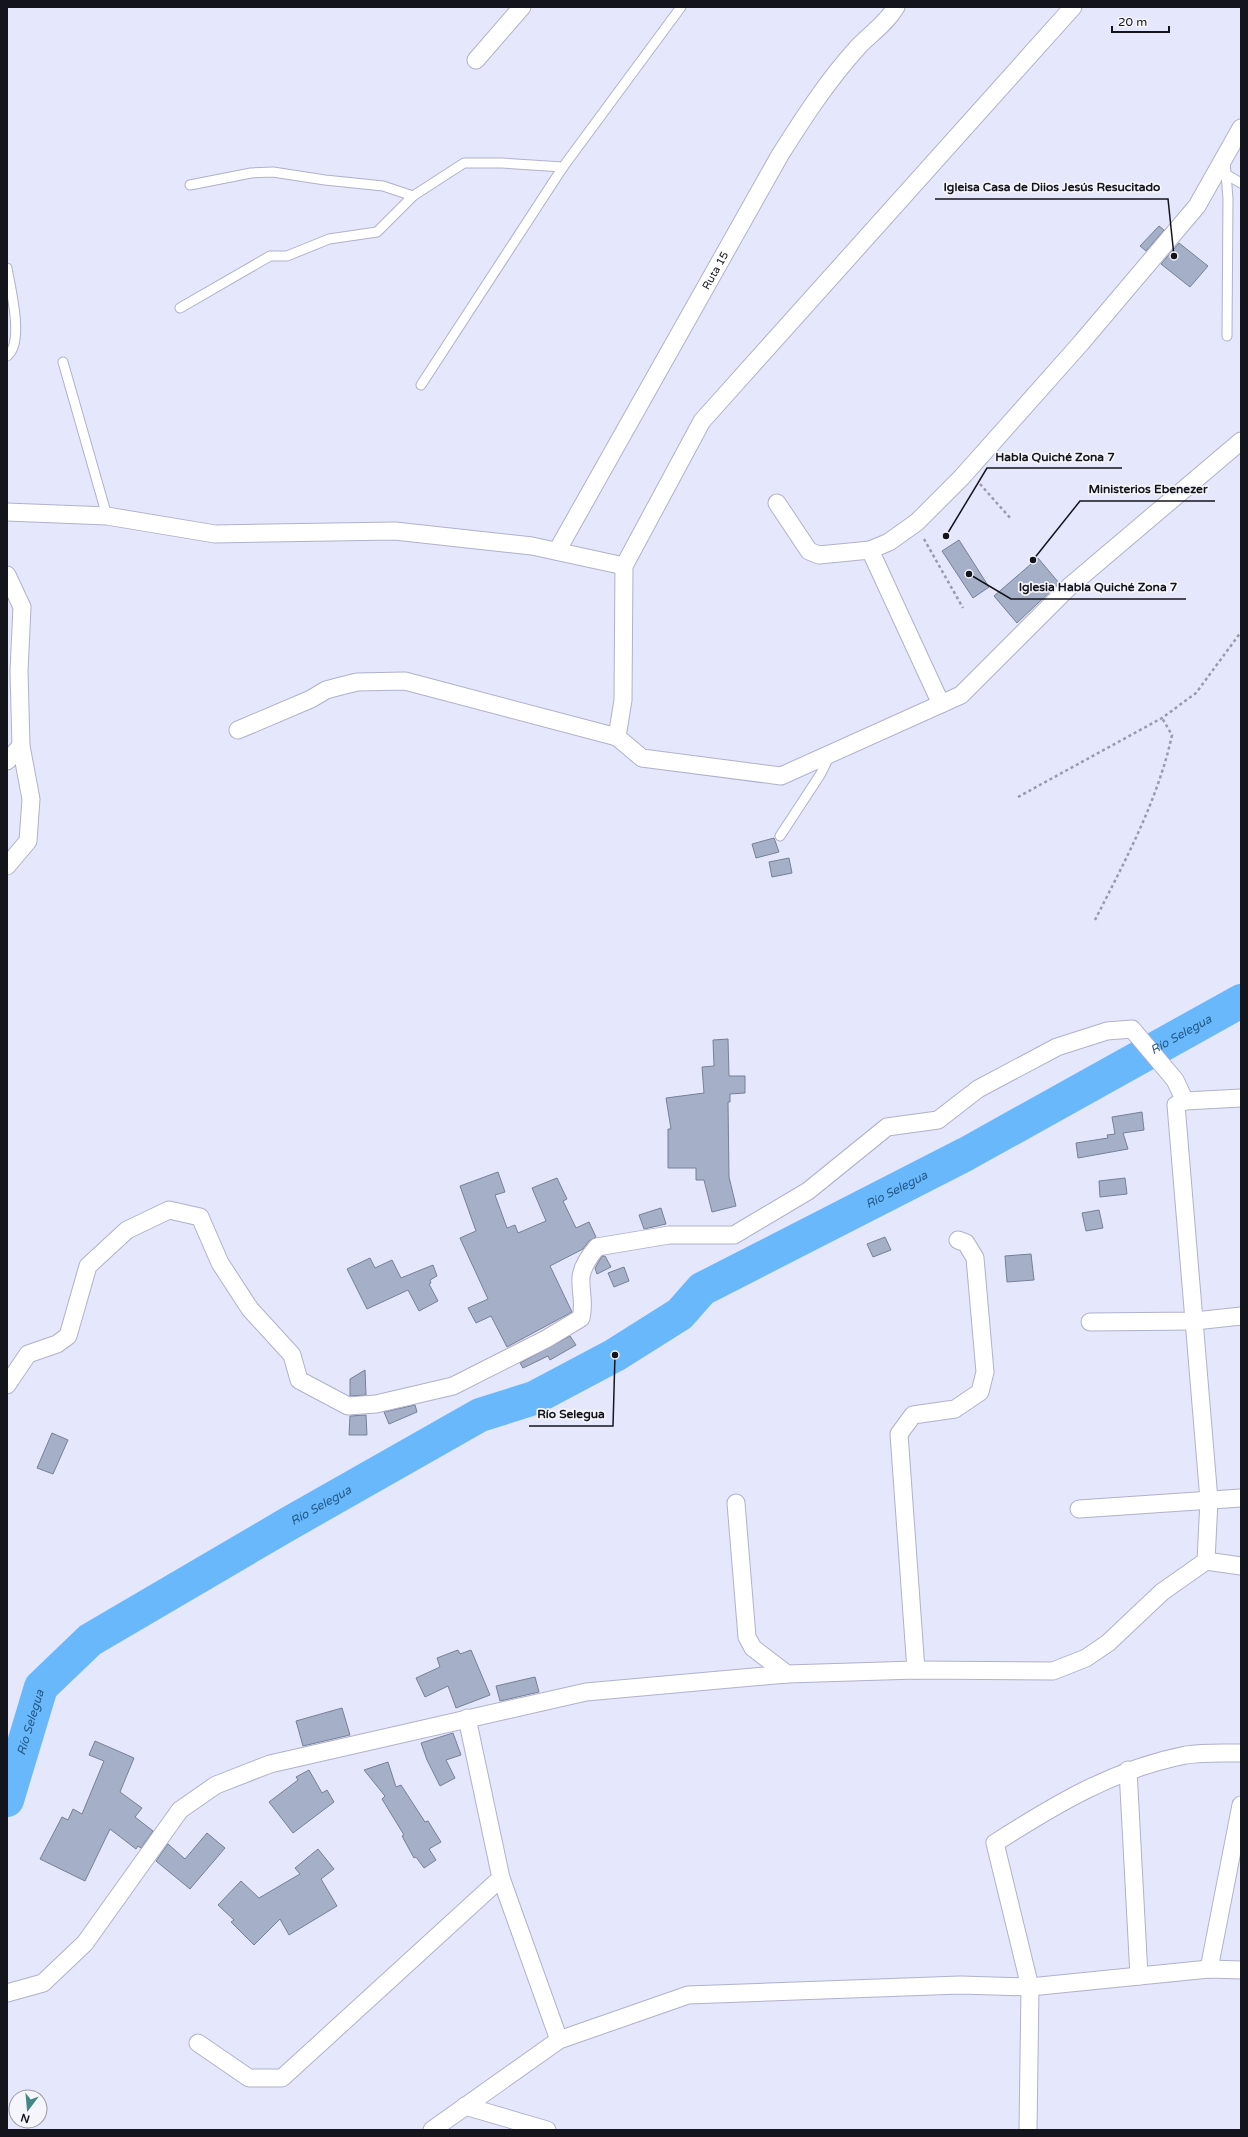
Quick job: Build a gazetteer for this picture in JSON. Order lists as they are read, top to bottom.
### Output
{
  "streets": {
    "street": ["Ruta 15"]
  },
  "water": ["Río Selegua"],
  "places": [
    "Igleisa Casa de Diios Jesús Resucitado",
    "Habla Quiché Zona 7",
    "Ministerios Ebenezer",
    "Iglesia Habla Quiché Zona 7",
    "Río Selegua"
  ],
  "scale_bar": "20 m",
  "north": "bottom"
}
